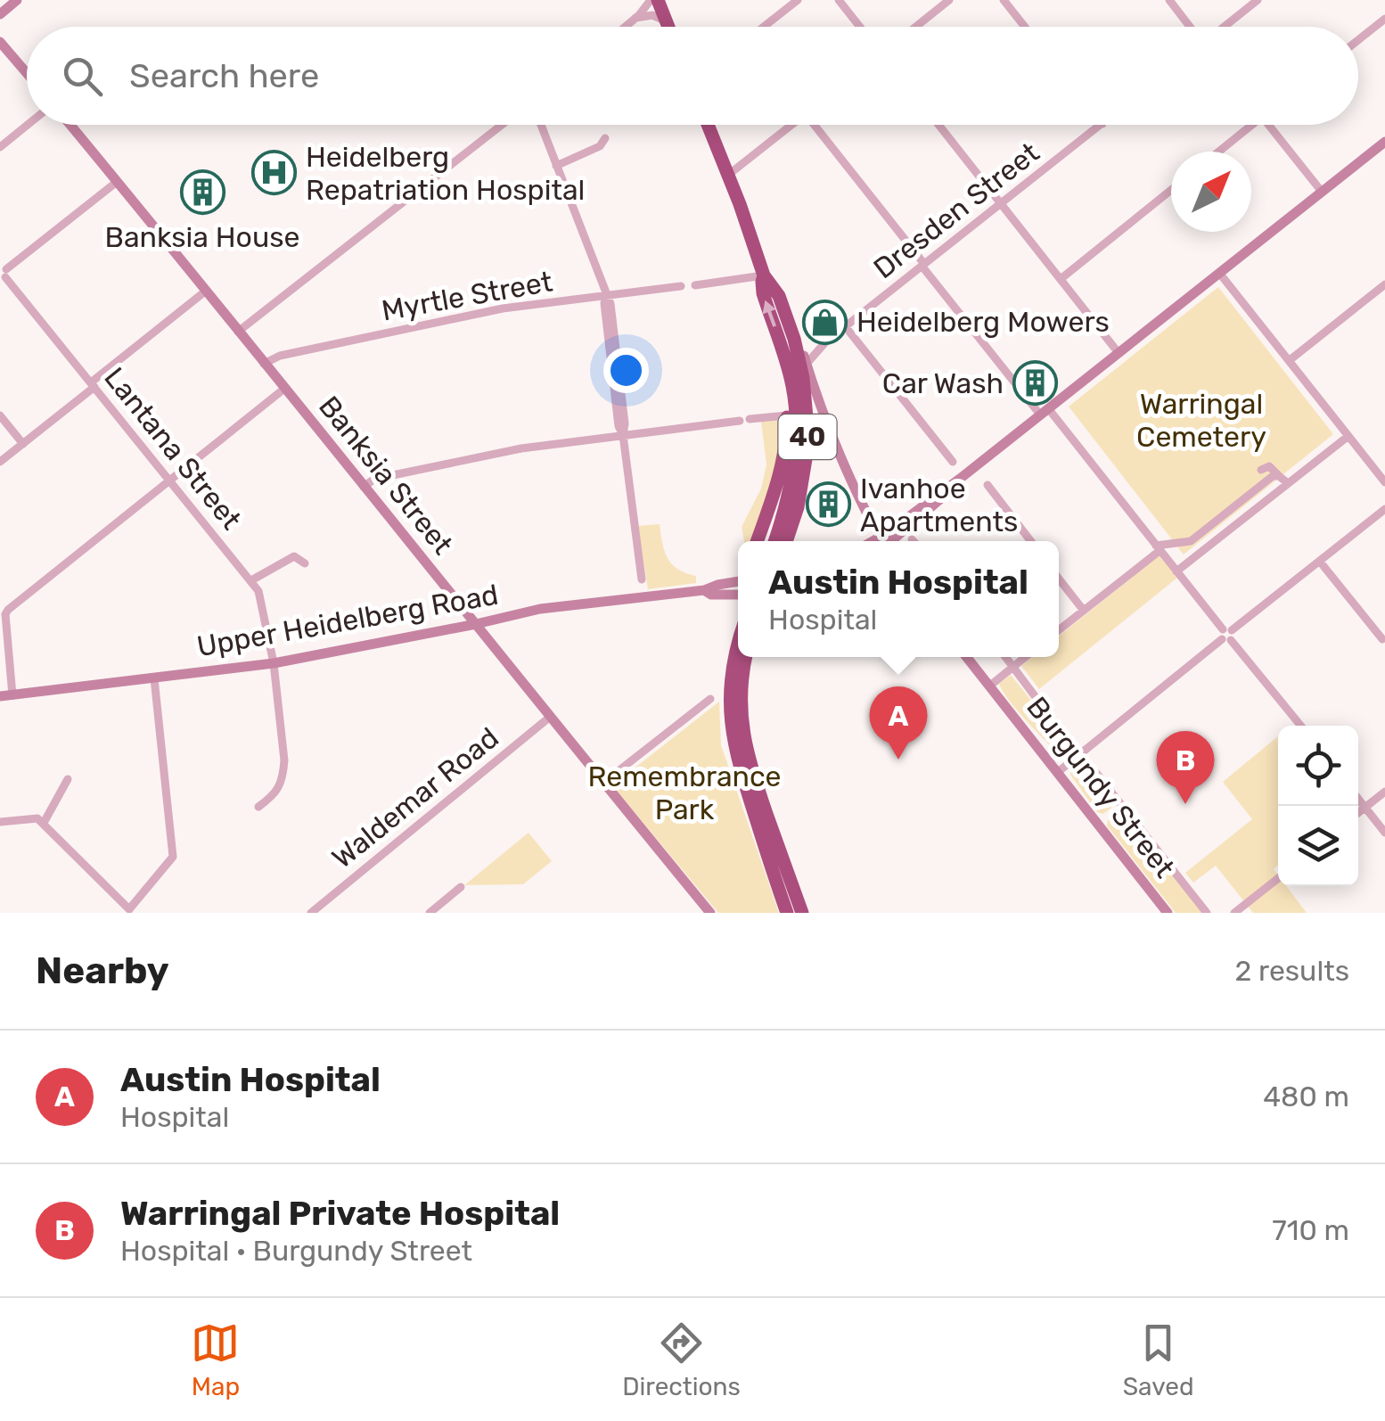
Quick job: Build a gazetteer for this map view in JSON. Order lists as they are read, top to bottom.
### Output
{
  "streets": {
    "highway": ["40"],
    "main road": ["Banksia Street", "Upper Heidelberg Road", "Burgundy Street"],
    "street": [
      "Dresden Street",
      "Myrtle Street",
      "Lantana Street",
      "Waldemar Road"
    ]
  },
  "crossings": [
    ["Myrtle Street", "Banksia Street"],
    ["Lantana Street", "Upper Heidelberg Road"],
    ["Banksia Street", "Upper Heidelberg Road"],
    ["Banksia Street", "Waldemar Road"]
  ],
  "parks": ["Warringal Cemetery", "Remembrance Park"],
  "places": {
    "hospital": ["Heidelberg Repatriation Hospital"],
    "building": ["Banksia House", "Car Wash", "Ivanhoe Apartments"],
    "shop": ["Heidelberg Mowers"]
  },
  "north": "top right",
  "page": {
    "search": "Search here",
    "popup": ["Austin Hospital", "Hospital"],
    "pins": ["A", "B"],
    "heading": ["Nearby", "2 results"],
    "list": [
      {
        "mark": "A",
        "name": "Austin Hospital",
        "note": "Hospital",
        "value": "480 m"
      },
      {
        "mark": "B",
        "name": "Warringal Private Hospital",
        "note": "Hospital · Burgundy Street",
        "value": "710 m"
      }
    ],
    "nav": ["Map", "Directions", "Saved"]
  }
}
